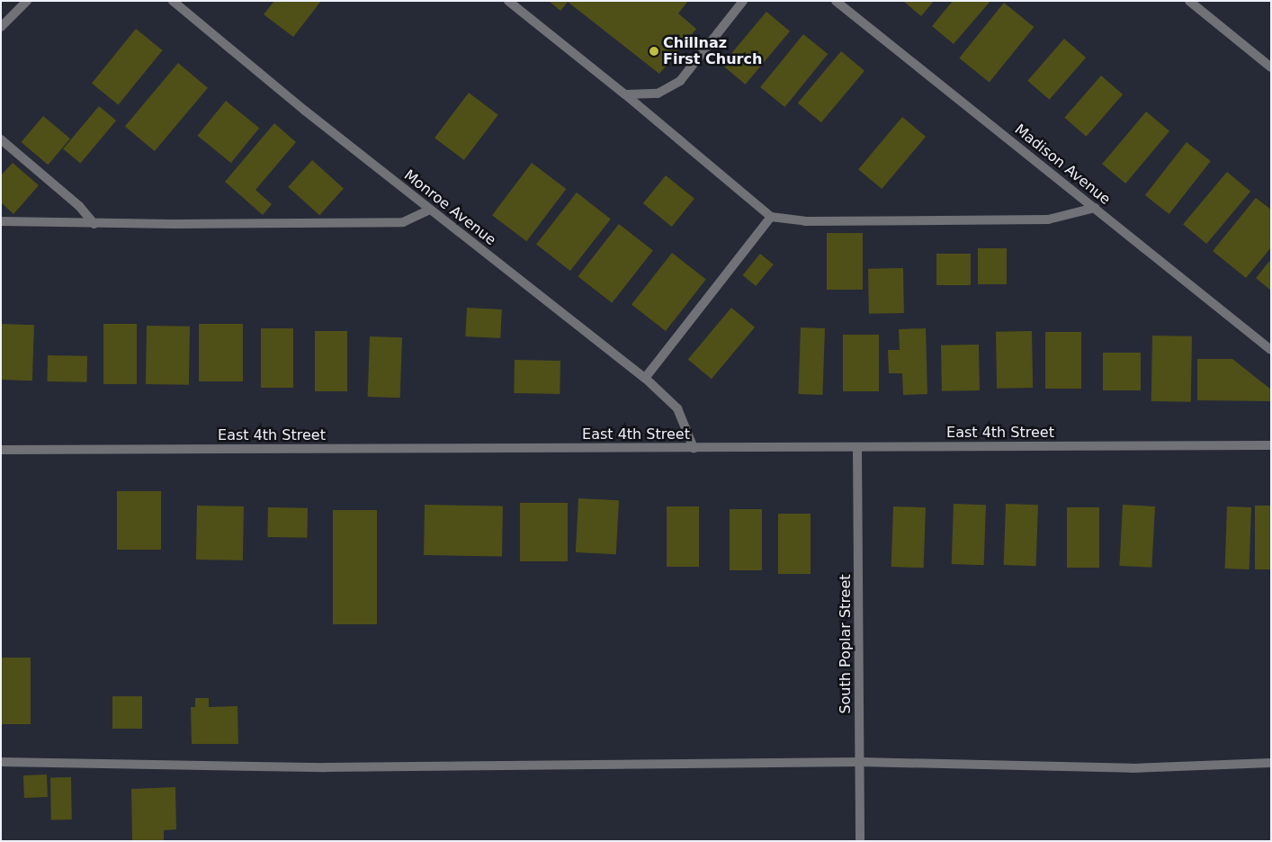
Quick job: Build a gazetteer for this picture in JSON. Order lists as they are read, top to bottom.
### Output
{
  "streets": {
    "street": [
      "Madison Avenue",
      "Monroe Avenue",
      "East 4th Street",
      "South Poplar Street"
    ]
  },
  "crossings": [
    ["Monroe Avenue", "East 4th Street"],
    ["East 4th Street", "South Poplar Street"]
  ],
  "places": ["Chillnaz First Church"]
}
